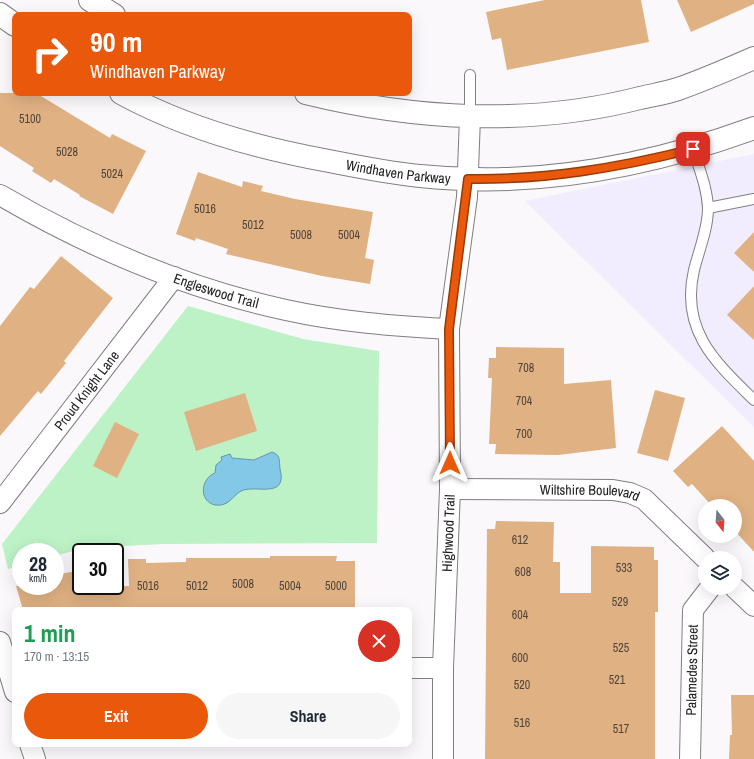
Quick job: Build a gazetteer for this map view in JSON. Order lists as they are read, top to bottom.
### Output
{
  "streets": {
    "main road": ["Windhaven Parkway"],
    "street": [
      "Engleswood Trail",
      "Proud Knight Lane",
      "Wiltshire Boulevard",
      "Highwood Trail",
      "Palamedes Street"
    ]
  },
  "crossings": [
    ["Windhaven Parkway", "Highwood Trail"],
    ["Engleswood Trail", "Proud Knight Lane"],
    ["Engleswood Trail", "Highwood Trail"],
    ["Wiltshire Boulevard", "Highwood Trail"]
  ],
  "house_numbers": [
    "5100",
    "5028",
    "5024",
    "5016",
    "5012",
    "5008",
    "5004",
    "708",
    "704",
    "700",
    "612",
    "533",
    "608",
    "5008",
    "5016",
    "5012",
    "5004",
    "5000",
    "529",
    "604",
    "525",
    "600",
    "521",
    "520",
    "516",
    "517"
  ],
  "north": "bottom",
  "page": {
    "turn": ["90 m", "Windhaven Parkway"],
    "speed": "28 km/h",
    "limit": "30",
    "heading": ["1 min", "170 m · 13:15"],
    "buttons": ["Exit", "Share"]
  }
}
